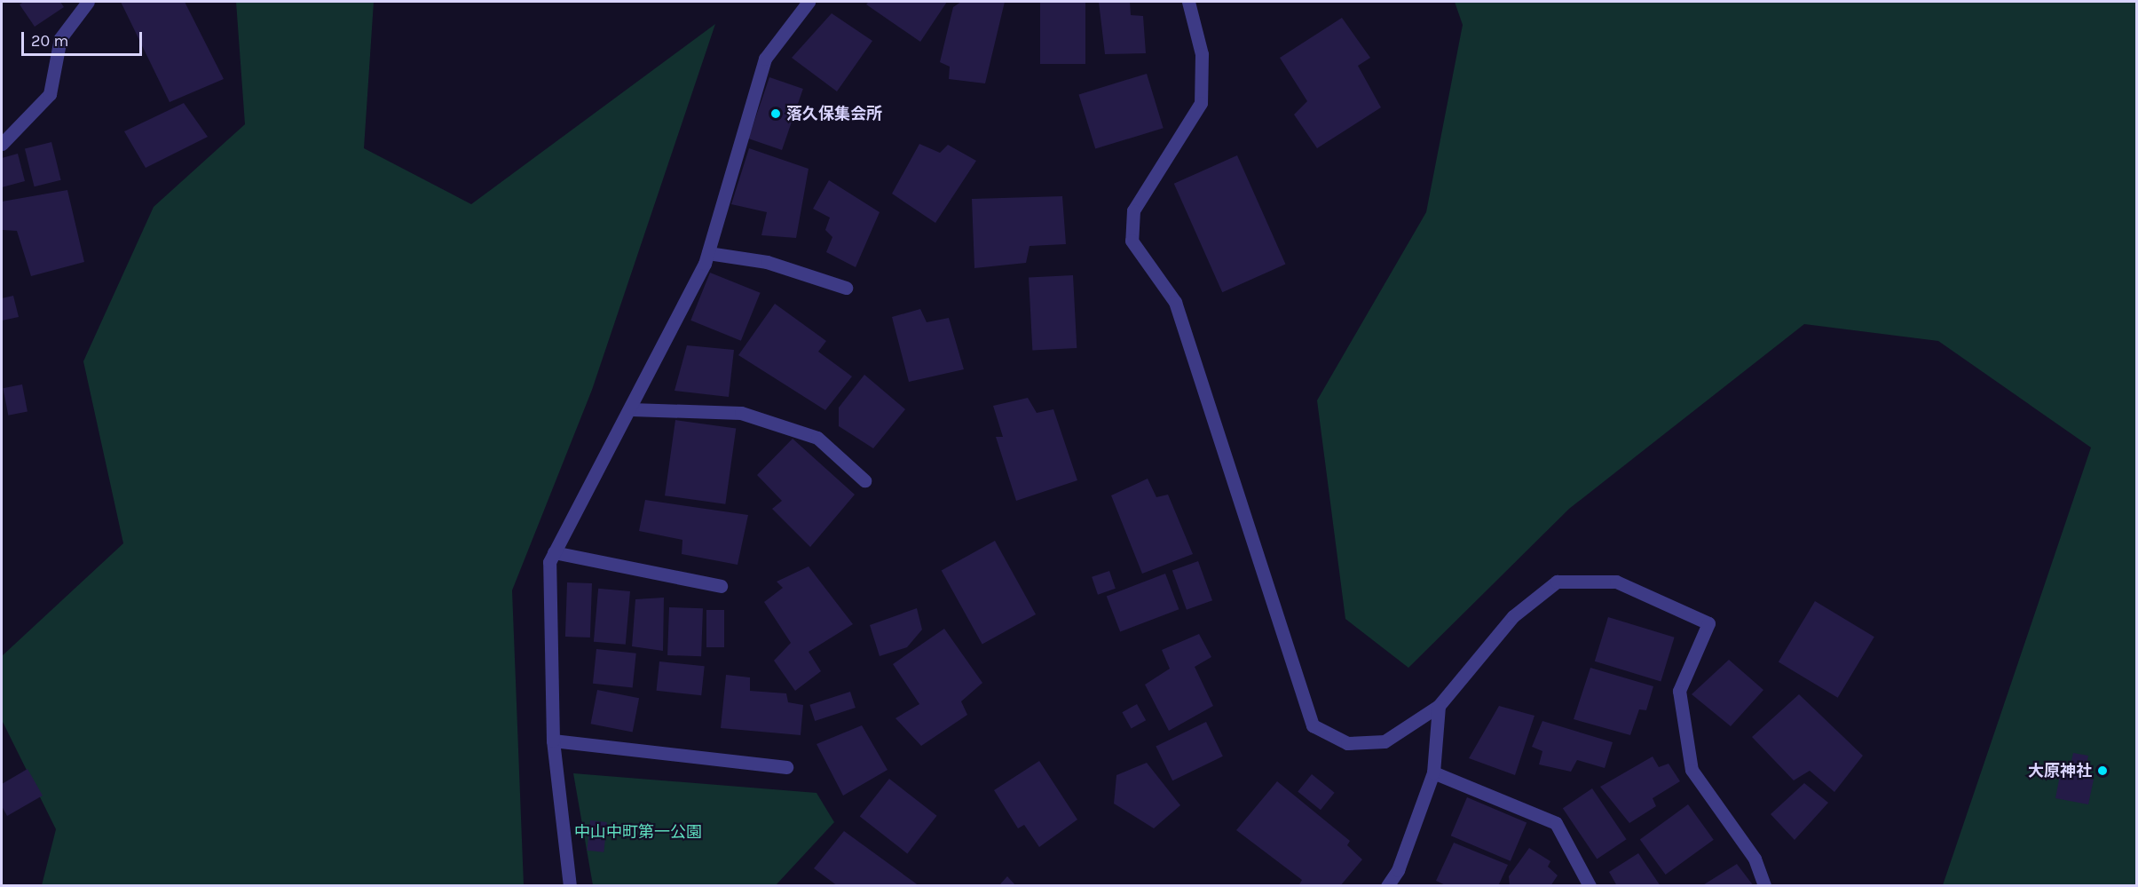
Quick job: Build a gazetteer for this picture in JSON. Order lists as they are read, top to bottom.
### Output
{
  "parks": ["中山中町第一公園"],
  "places": ["落久保集会所", "大原神社"],
  "scale_bar": "20 m"
}
